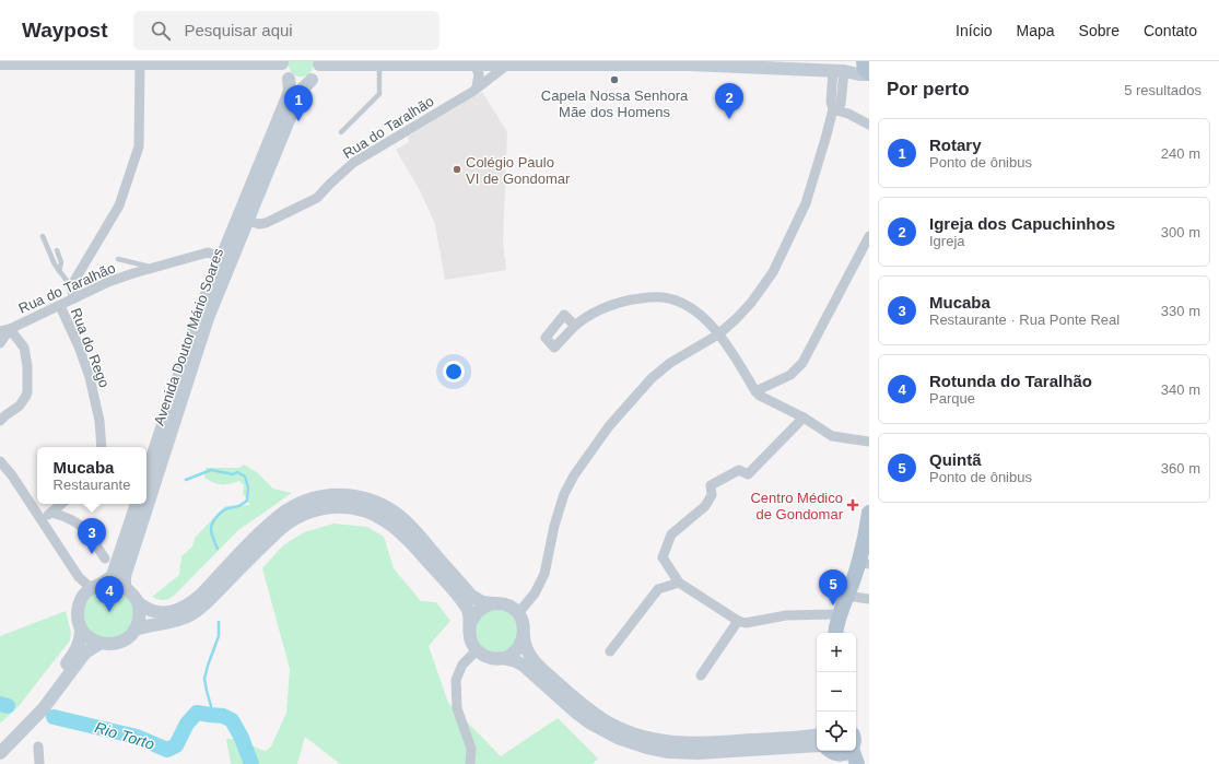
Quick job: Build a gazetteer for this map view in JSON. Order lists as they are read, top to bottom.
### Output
{
  "streets": {
    "main road": ["Avenida Doutor Mário Soares"],
    "street": ["Rua do Taralhão", "Rua do Rego"]
  },
  "crossings": [
    ["Rua do Taralhão", "Avenida Doutor Mário Soares"],
    ["Rua do Taralhão", "Rua do Rego"]
  ],
  "water": ["Rio Torto"],
  "places": {
    "other": ["Capela Nossa Senhora Mãe dos Homens", "Colégio Paulo VI de Gondomar"],
    "health": ["Centro Médico de Gondomar"]
  },
  "page": {
    "header": "Waypost",
    "search": "Pesquisar aqui",
    "nav": [
      "Início",
      "Mapa",
      "Sobre",
      "Contato"
    ],
    "heading": ["Por perto", "5 resultados"],
    "pins": [
      "2",
      "1",
      "3",
      "5",
      "4"
    ],
    "list": [
      {
        "mark": "1",
        "name": "Rotary",
        "note": "Ponto de ônibus",
        "value": "240 m"
      },
      {
        "mark": "2",
        "name": "Igreja dos Capuchinhos",
        "note": "Igreja",
        "value": "300 m"
      },
      {
        "mark": "3",
        "name": "Mucaba",
        "note": "Restaurante · Rua Ponte Real",
        "value": "330 m"
      },
      {
        "mark": "4",
        "name": "Rotunda do Taralhão",
        "note": "Parque",
        "value": "340 m"
      },
      {
        "mark": "5",
        "name": "Quintã",
        "note": "Ponto de ônibus",
        "value": "360 m"
      }
    ],
    "popup": ["Mucaba", "Restaurante"],
    "map_buttons": ["+", "−"]
  }
}
